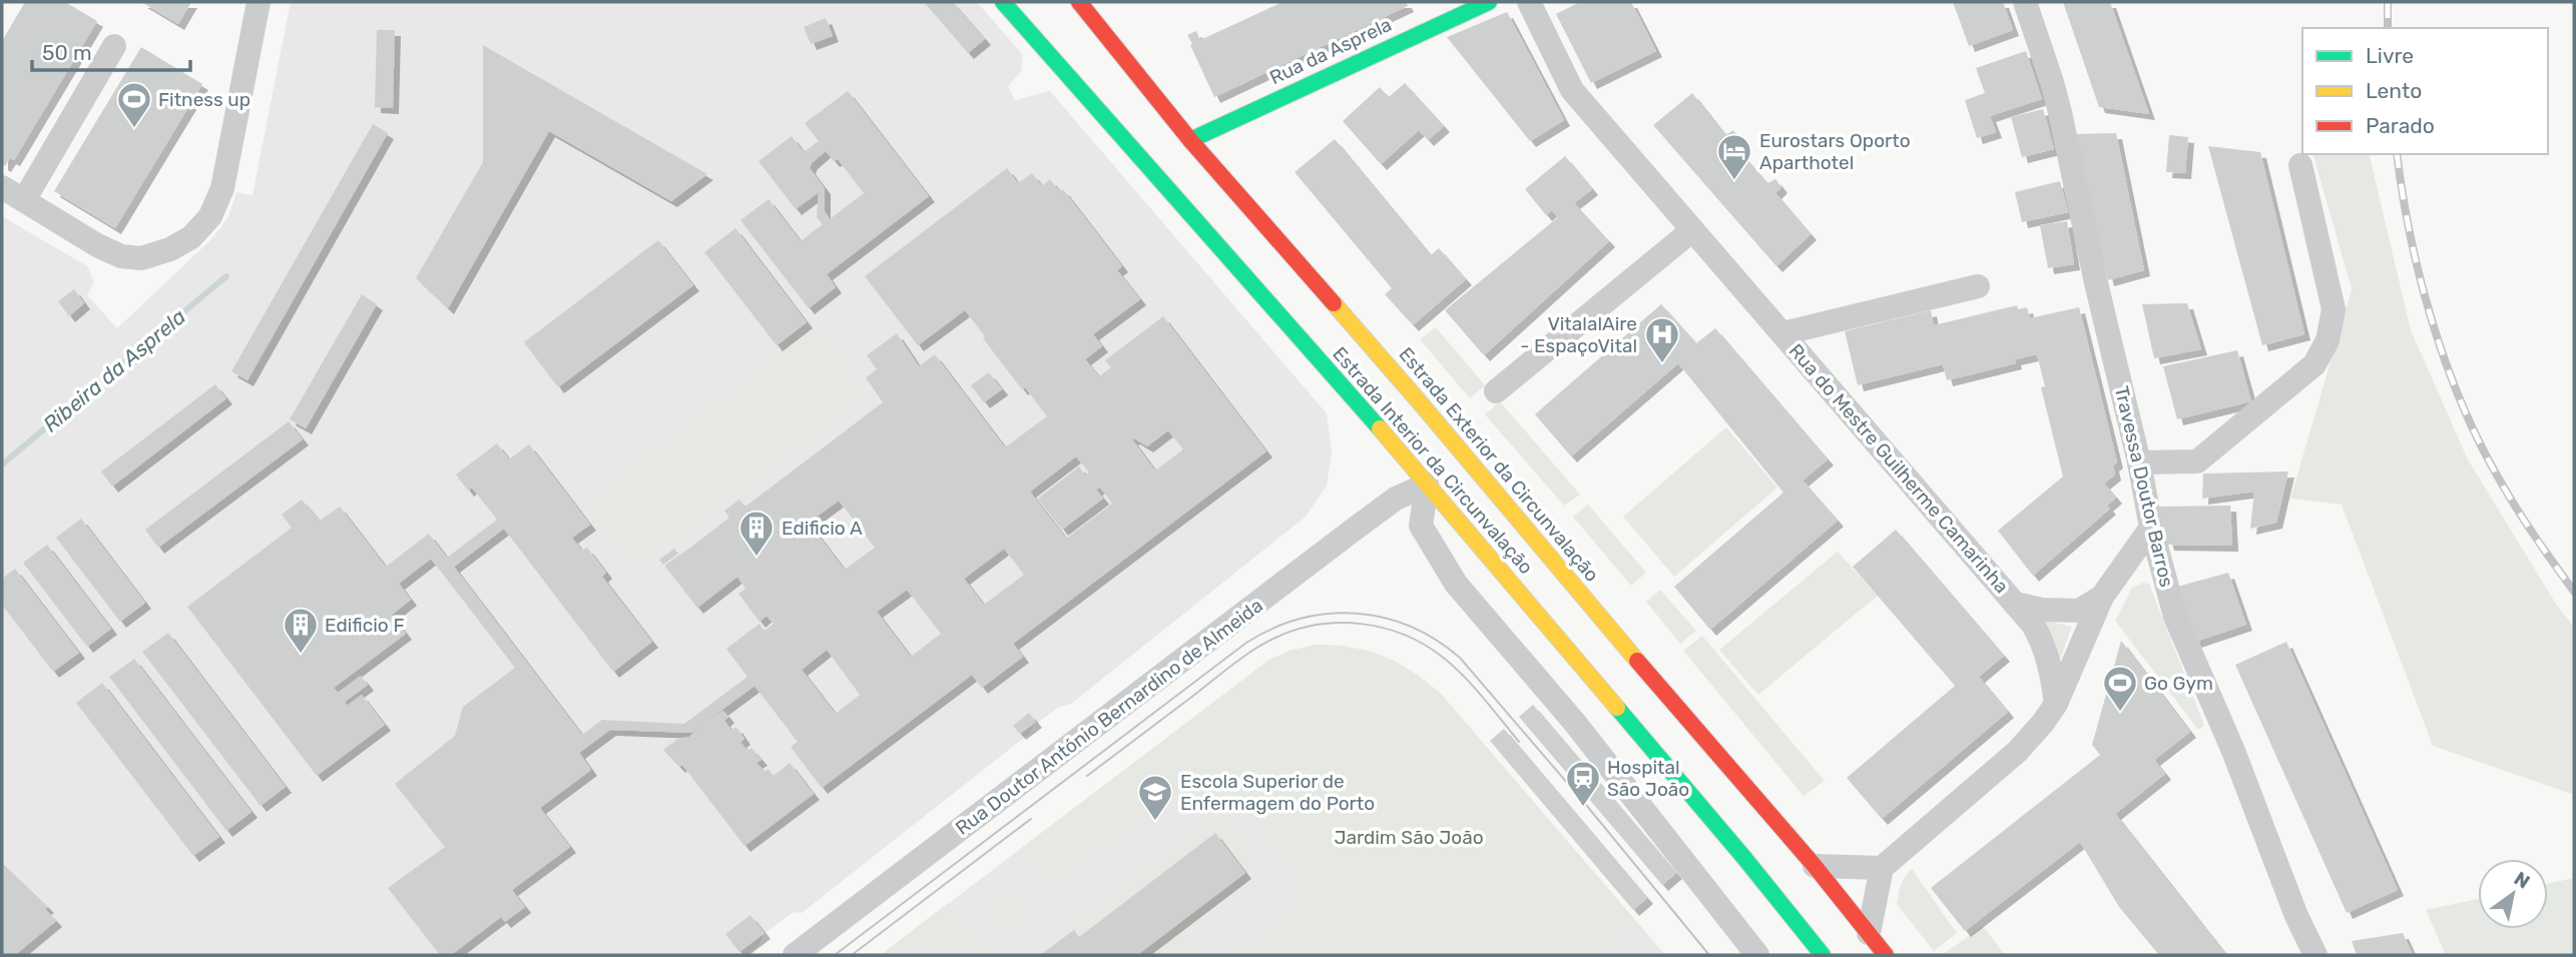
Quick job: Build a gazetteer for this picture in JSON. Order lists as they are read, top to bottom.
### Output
{
  "streets": {
    "main road": ["Rua da Asprela", "Estrada Interior da Circunvalação", "Estrada Exterior da Circunvalação"],
    "street": ["Rua do Mestre Guilherme Camarinha", "Travessa Doutor Barros", "Rua Doutor António Bernardino de Almeida"]
  },
  "crossings": [
    ["Rua da Asprela", "Estrada Exterior da Circunvalação"],
    ["Estrada Interior da Circunvalação", "Rua Doutor António Bernardino de Almeida"]
  ],
  "water": ["Ribeira da Asprela"],
  "parks": ["Jardim São João"],
  "places": {
    "sports": ["Fitness up", "Go Gym"],
    "hotel": ["Eurostars Oporto Aparthotel"],
    "hospital": ["VitalalAire - EspaçoVital"],
    "building": ["Edificio A", "Edificio F"],
    "station": ["Hospital São João"],
    "school or university": ["Escola Superior de Enfermagem do Porto"]
  },
  "legend": ["Livre", "Lento", "Parado"],
  "scale_bar": "50 m",
  "north": "top right"
}
